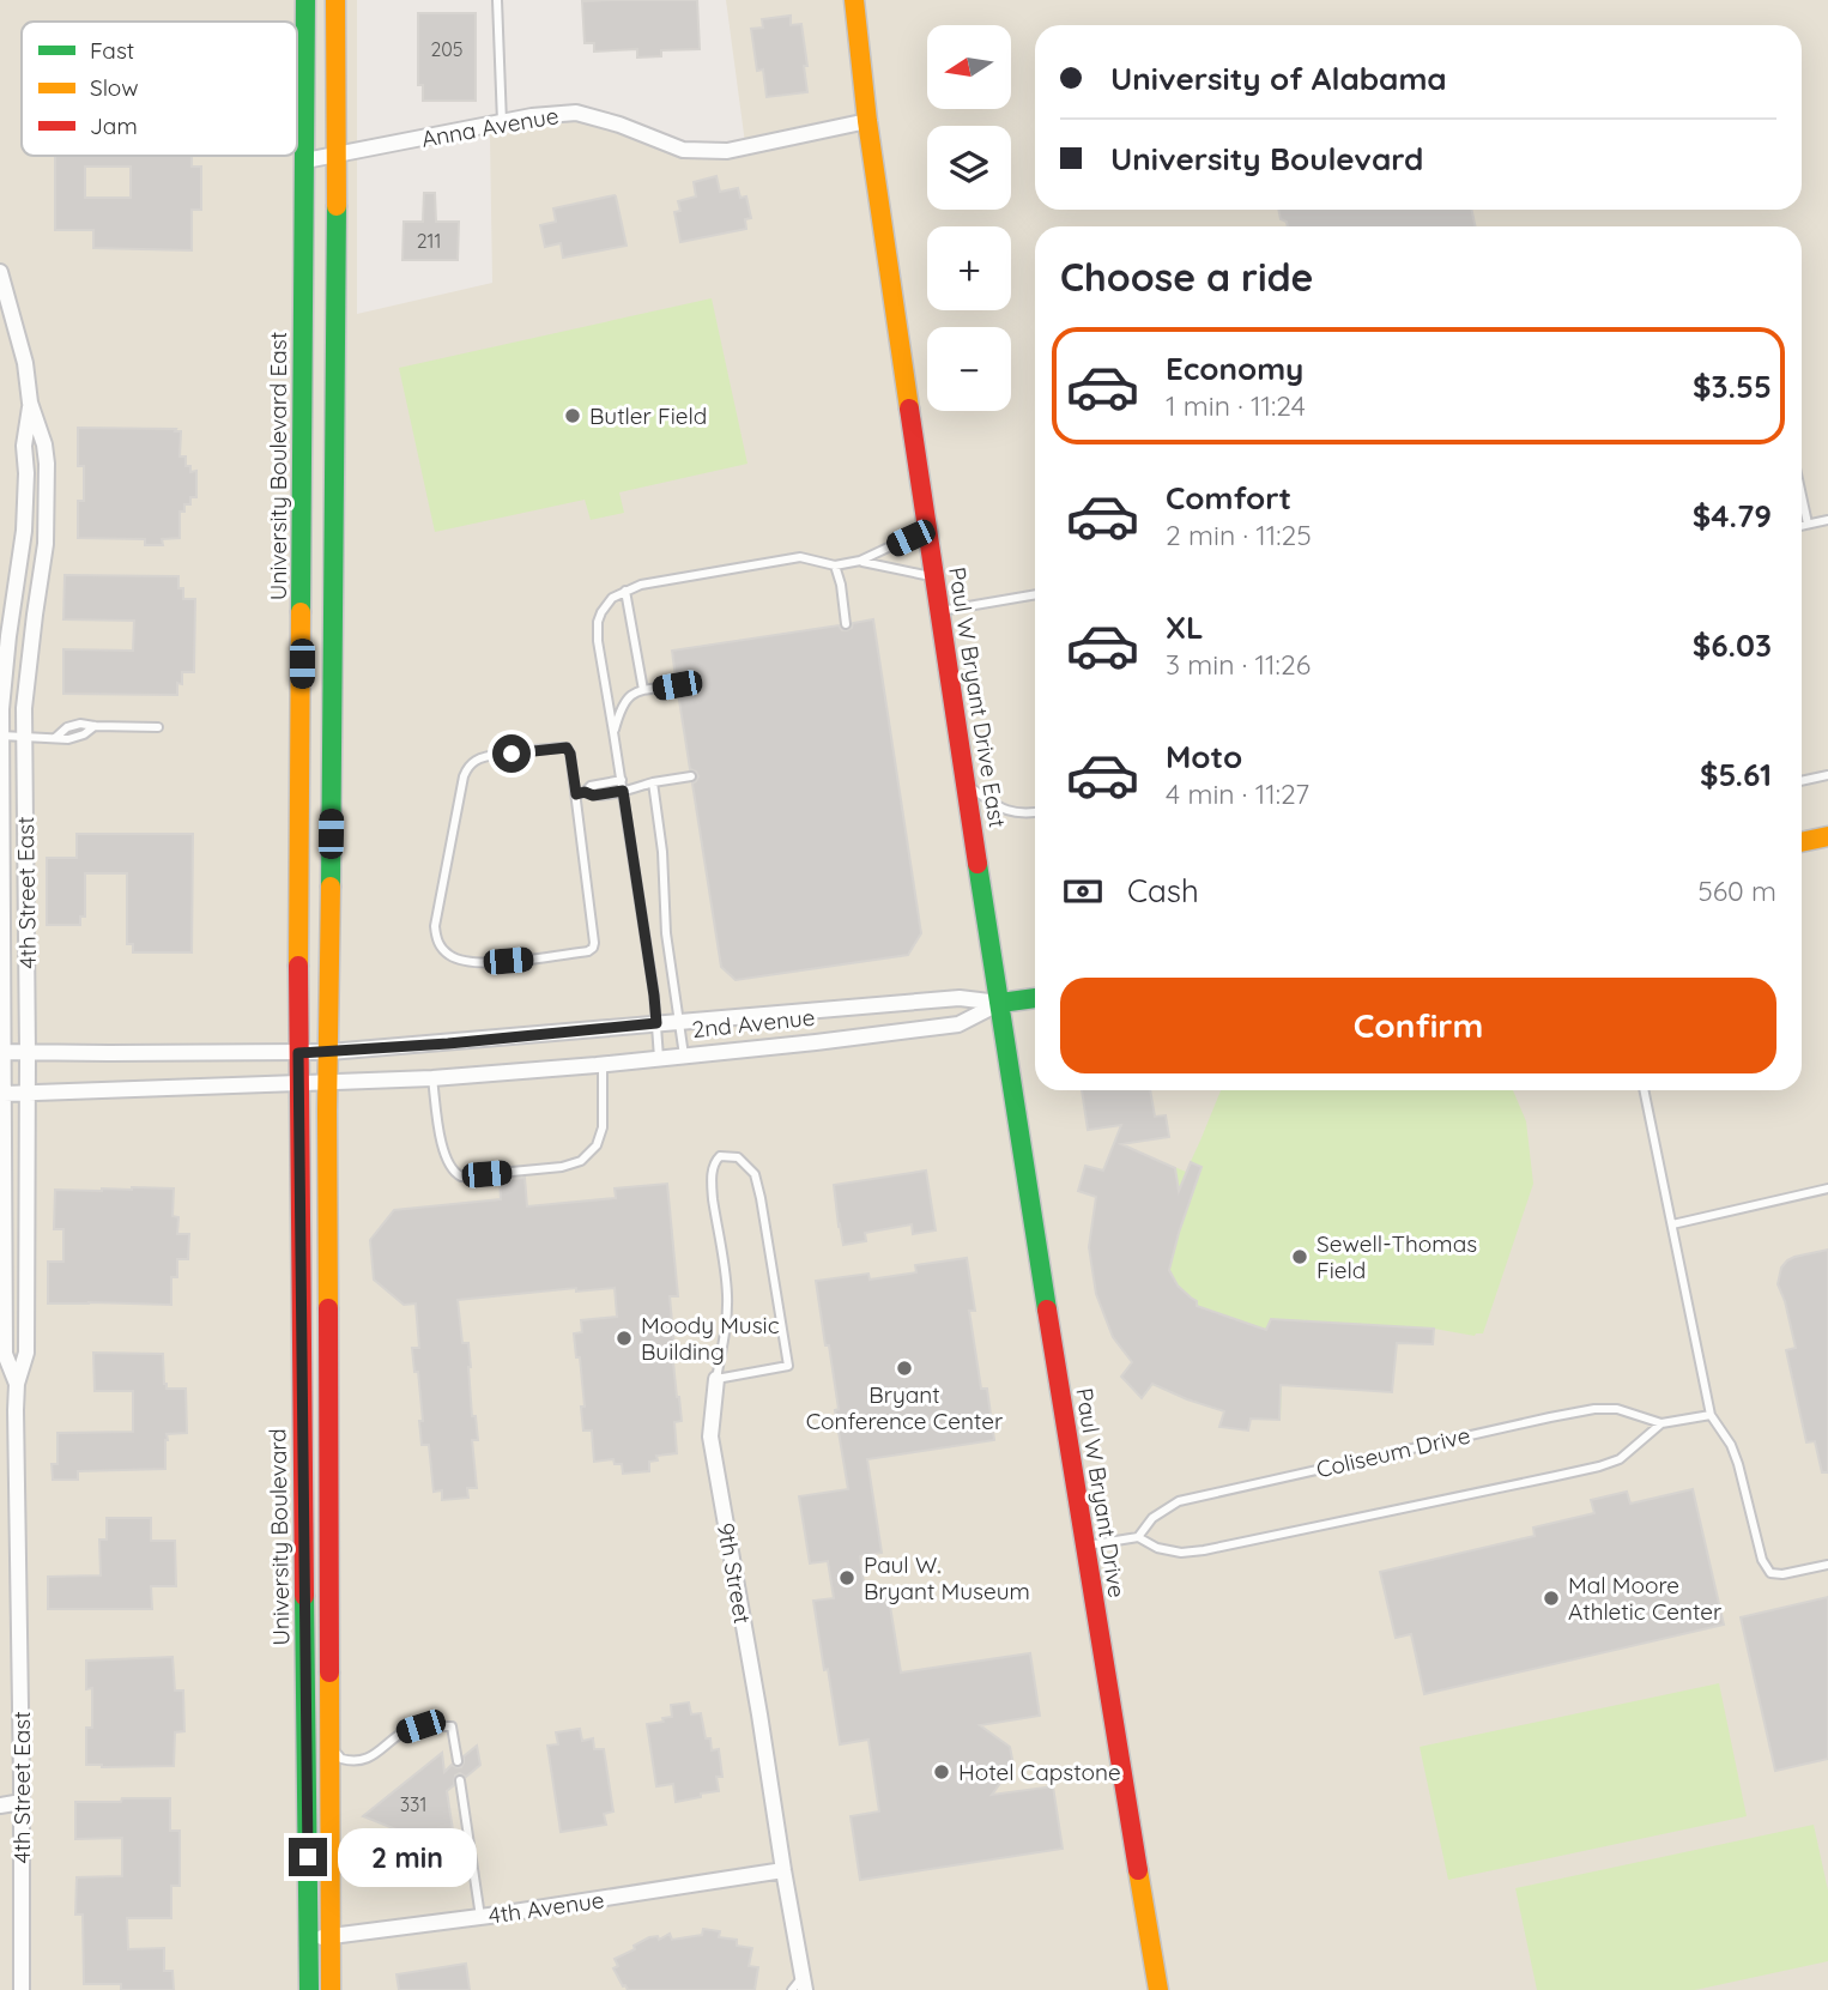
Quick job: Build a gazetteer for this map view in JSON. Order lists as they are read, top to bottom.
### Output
{
  "streets": {
    "main road": [
      "University Boulevard East",
      "Paul W Bryant Drive East",
      "2nd Avenue",
      "Paul W Bryant Drive",
      "University Boulevard"
    ],
    "street": [
      "Anna Avenue",
      "4th Street East",
      "9th Street",
      "4th Avenue"
    ],
    "lane": ["Coliseum Drive"]
  },
  "crossings": [
    ["Anna Avenue", "University Boulevard East"],
    ["Anna Avenue", "Paul W Bryant Drive East"],
    ["University Boulevard East", "2nd Avenue"],
    ["University Boulevard East", "University Boulevard"],
    ["Paul W Bryant Drive East", "2nd Avenue"],
    ["Paul W Bryant Drive East", "Paul W Bryant Drive"],
    ["4th Street East", "2nd Avenue"],
    ["2nd Avenue", "Paul W Bryant Drive"],
    ["2nd Avenue", "University Boulevard"],
    ["University Boulevard", "4th Avenue"],
    ["9th Street", "4th Avenue"]
  ],
  "places": [
    "Butler Field",
    "Sewell-Thomas Field",
    "Moody Music Building",
    "Bryant Conference Center",
    "Paul W. Bryant Museum",
    "Mal Moore Athletic Center",
    "Hotel Capstone"
  ],
  "house_numbers": ["205", "211", "331"],
  "legend": ["Fast", "Slow", "Jam"],
  "north": "left",
  "page": {
    "map_buttons": ["+", "−"],
    "banner": ["University of Alabama", "University Boulevard"],
    "heading": "Choose a ride",
    "list": [
      {
        "name": "Economy",
        "note": "1 min · 11:24",
        "value": "$3.55"
      },
      {
        "name": "Comfort",
        "note": "2 min · 11:25",
        "value": "$4.79"
      },
      {
        "name": "XL",
        "note": "3 min · 11:26",
        "value": "$6.03"
      },
      {
        "name": "Moto",
        "note": "4 min · 11:27",
        "value": "$5.61"
      }
    ],
    "pay": ["Cash", "560 m"],
    "buttons": "Confirm",
    "bubble": "2 min"
  }
}
